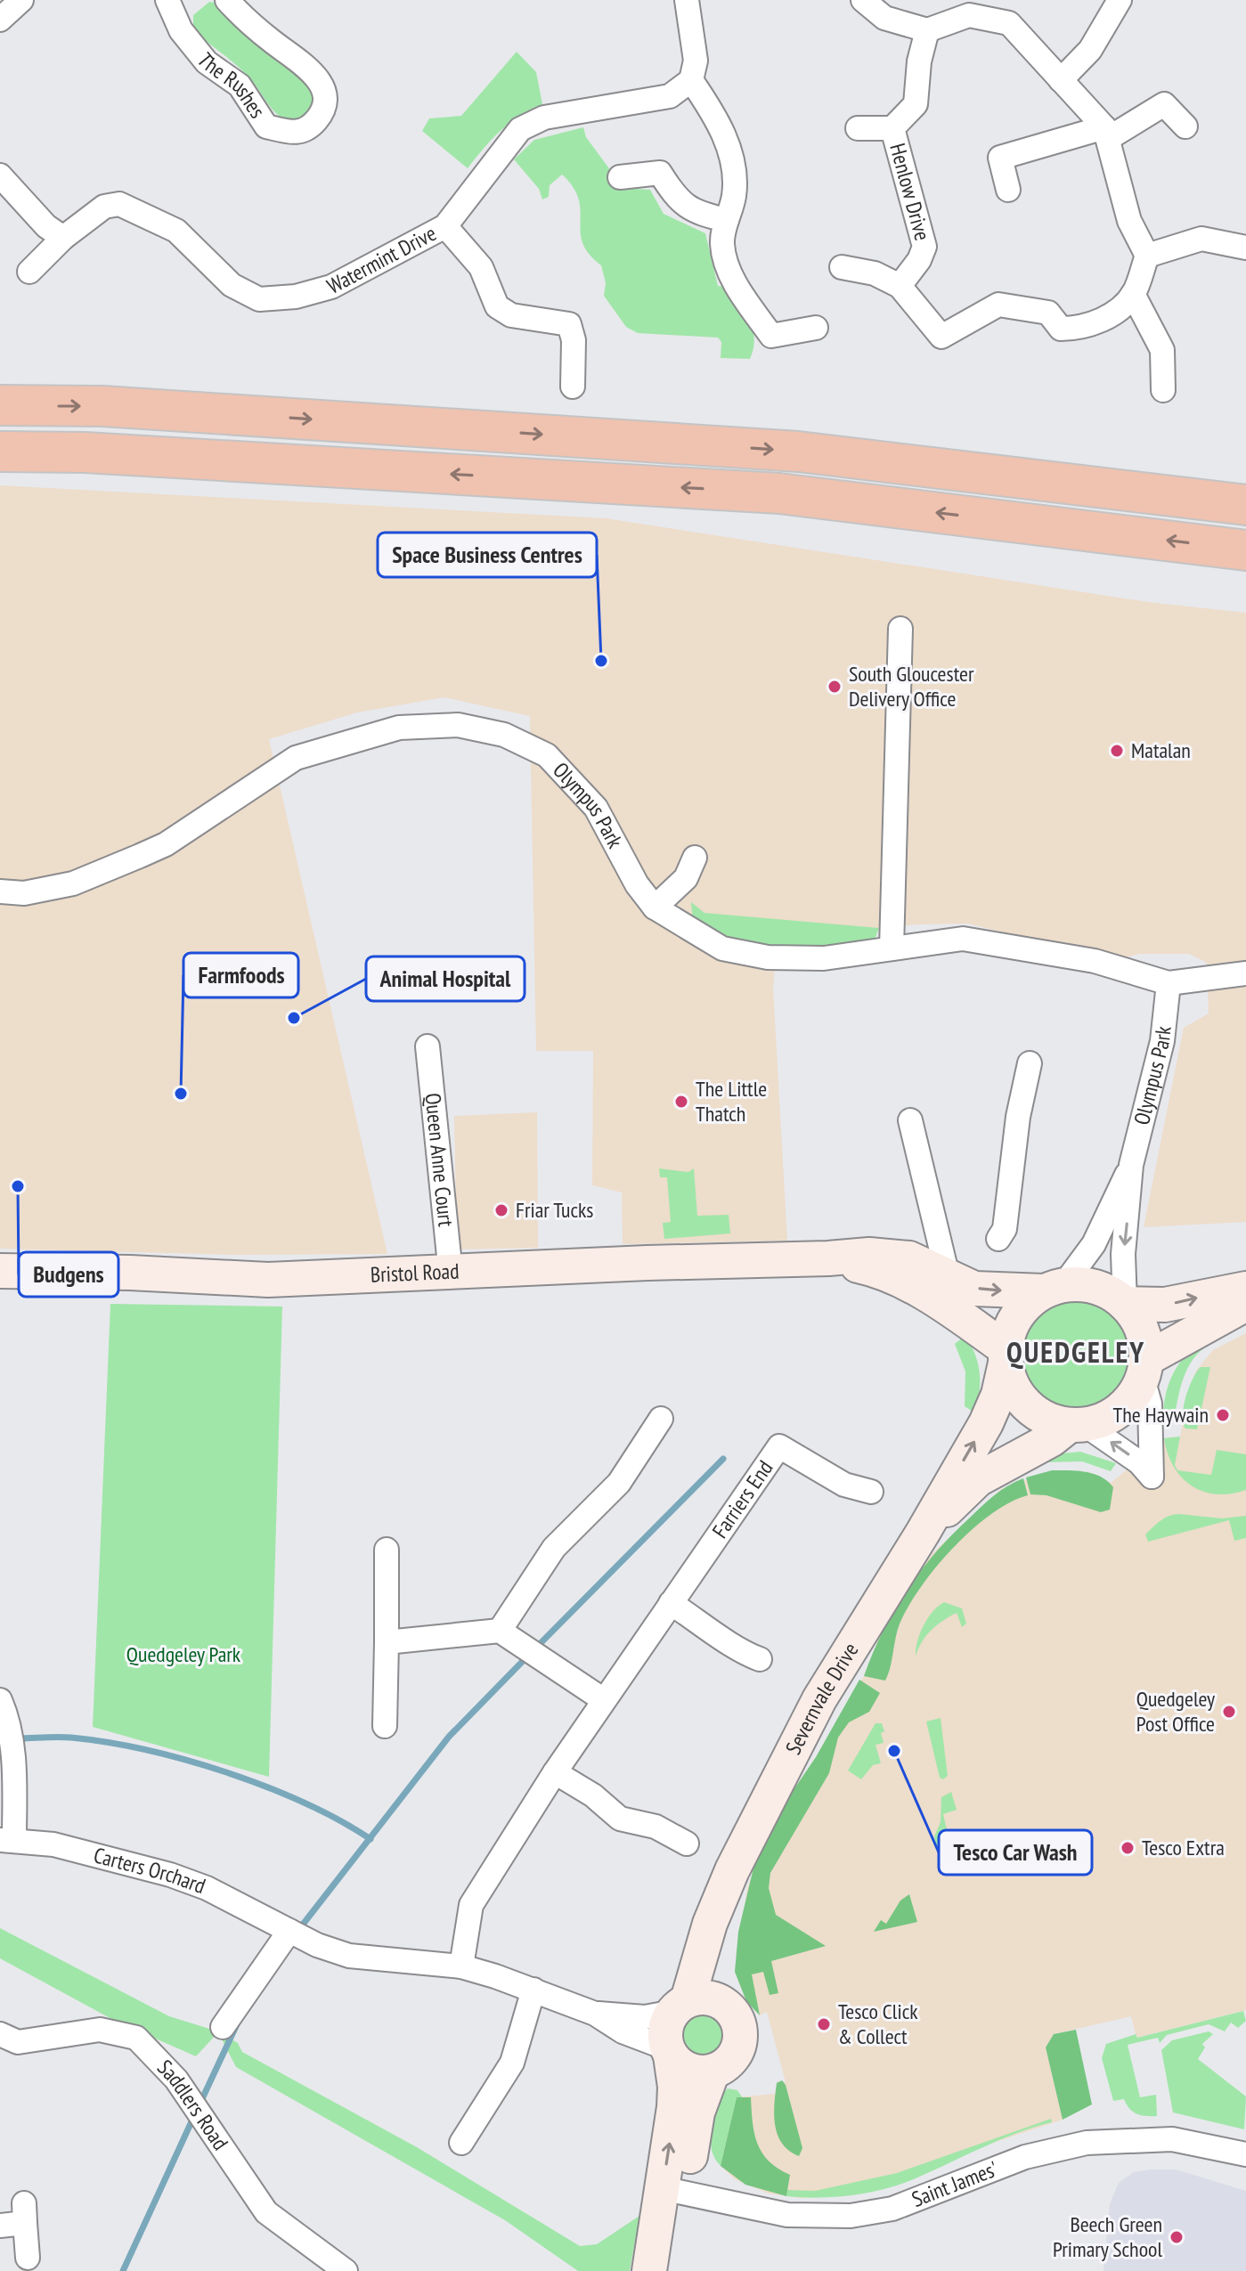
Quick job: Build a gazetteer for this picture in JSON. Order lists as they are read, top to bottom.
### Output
{
  "streets": {
    "main road": ["Bristol Road", "Severnvale Drive"],
    "street": [
      "The Rushes",
      "Henlow Drive",
      "Watermint Drive",
      "Olympus Park",
      "Queen Anne Court",
      "Farriers End",
      "Carters Orchard",
      "Saddlers Road",
      "Saint James'"
    ]
  },
  "crossings": [
    ["Olympus Park", "Bristol Road"],
    ["Olympus Park", "Severnvale Drive"],
    ["Queen Anne Court", "Bristol Road"],
    ["Bristol Road", "Severnvale Drive"],
    ["Farriers End", "Carters Orchard"],
    ["Severnvale Drive", "Carters Orchard"]
  ],
  "districts": ["QUEDGELEY"],
  "parks": ["Quedgeley Park"],
  "places": [
    "Space Business Centres",
    "South Gloucester Delivery Office",
    "Matalan",
    "Animal Hospital",
    "Farmfoods",
    "The Little Thatch",
    "Budgens",
    "Friar Tucks",
    "The Haywain",
    "Quedgeley Post Office",
    "Tesco Car Wash",
    "Tesco Extra",
    "Tesco Click & Collect",
    "Beech Green Primary School"
  ]
}
